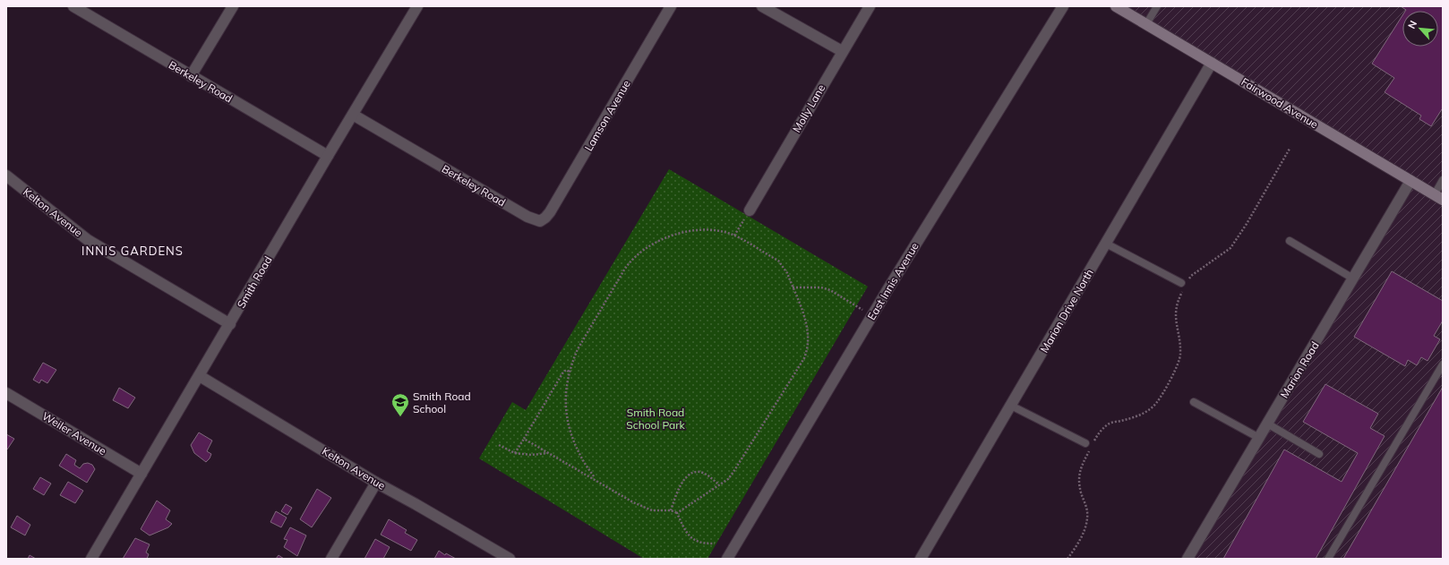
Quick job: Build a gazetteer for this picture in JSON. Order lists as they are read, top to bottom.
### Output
{
  "streets": {
    "street": [
      "Berkeley Road",
      "Fairwood Avenue",
      "Molly Lane",
      "Lamson Avenue",
      "Kelton Avenue",
      "East Innis Avenue",
      "Smith Road",
      "Marion Drive North",
      "Marion Road",
      "Weiler Avenue"
    ]
  },
  "crossings": [
    ["Berkeley Road", "Lamson Avenue"],
    ["Berkeley Road", "Smith Road"],
    ["Fairwood Avenue", "Marion Drive North"],
    ["Fairwood Avenue", "Marion Road"],
    ["Kelton Avenue", "Smith Road"],
    ["Smith Road", "Weiler Avenue"]
  ],
  "districts": ["INNIS GARDENS"],
  "parks": ["Smith Road School Park"],
  "places": {
    "school or university": ["Smith Road School"]
  },
  "north": "top left"
}
